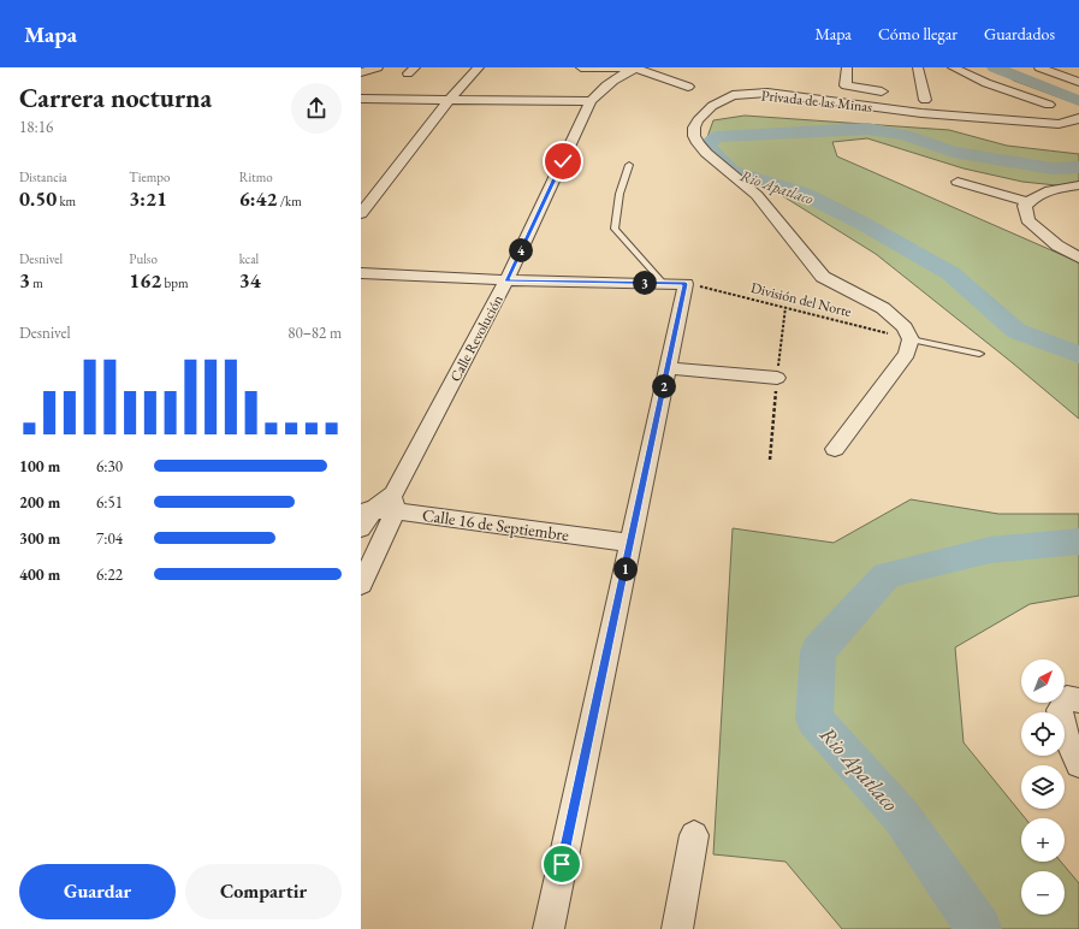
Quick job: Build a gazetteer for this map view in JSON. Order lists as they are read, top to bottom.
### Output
{
  "streets": {
    "street": ["Privada de las Minas", "Calle Revolución", "Calle 16 de Septiembre"],
    "path": ["División del Norte"]
  },
  "crossings": [
    ["Privada de las Minas", "División del Norte"],
    ["Calle Revolución", "Calle 16 de Septiembre"]
  ],
  "water": ["Rio Apatlaco"],
  "north": "top right",
  "page": {
    "header": "Mapa",
    "nav": ["Mapa", "Cómo llegar", "Guardados"],
    "heading": ["Carrera nocturna", "18:16"],
    "stats": [
      ["Distancia", "0.50 km"],
      ["Tiempo", "3:21"],
      ["Ritmo", "6:42 /km"],
      ["Desnivel", "3 m"],
      ["Pulso", "162 bpm"],
      ["kcal", "34"]
    ],
    "pins": [
      "4",
      "3",
      "2",
      "1"
    ],
    "chart": ["Desnivel", "80–82 m"],
    "list": [
      {
        "name": "100 m",
        "note": "6:30"
      },
      {
        "name": "200 m",
        "note": "6:51"
      },
      {
        "name": "300 m",
        "note": "7:04"
      },
      {
        "name": "400 m",
        "note": "6:22"
      }
    ],
    "map_buttons": ["+", "−"],
    "buttons": ["Guardar", "Compartir"]
  }
}
